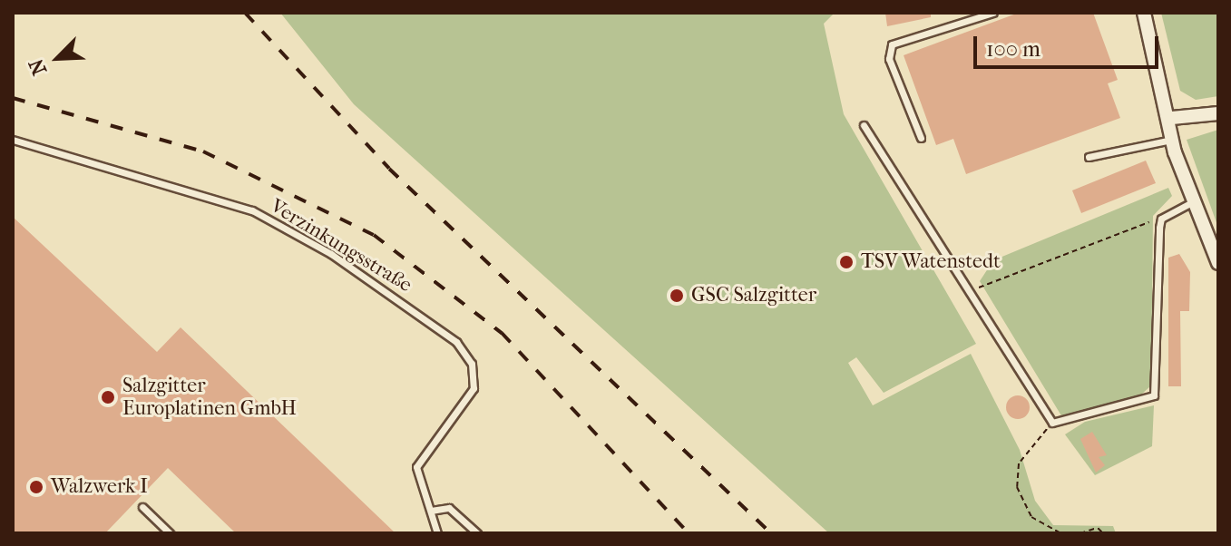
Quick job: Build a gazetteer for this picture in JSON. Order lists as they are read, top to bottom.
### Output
{
  "streets": {
    "lane": ["Verzinkungsstraße"]
  },
  "places": [
    "TSV Watenstedt",
    "GSC Salzgitter",
    "Salzgitter Europlatinen GmbH",
    "Walzwerk I"
  ],
  "scale_bar": "100 m",
  "north": "bottom left"
}
